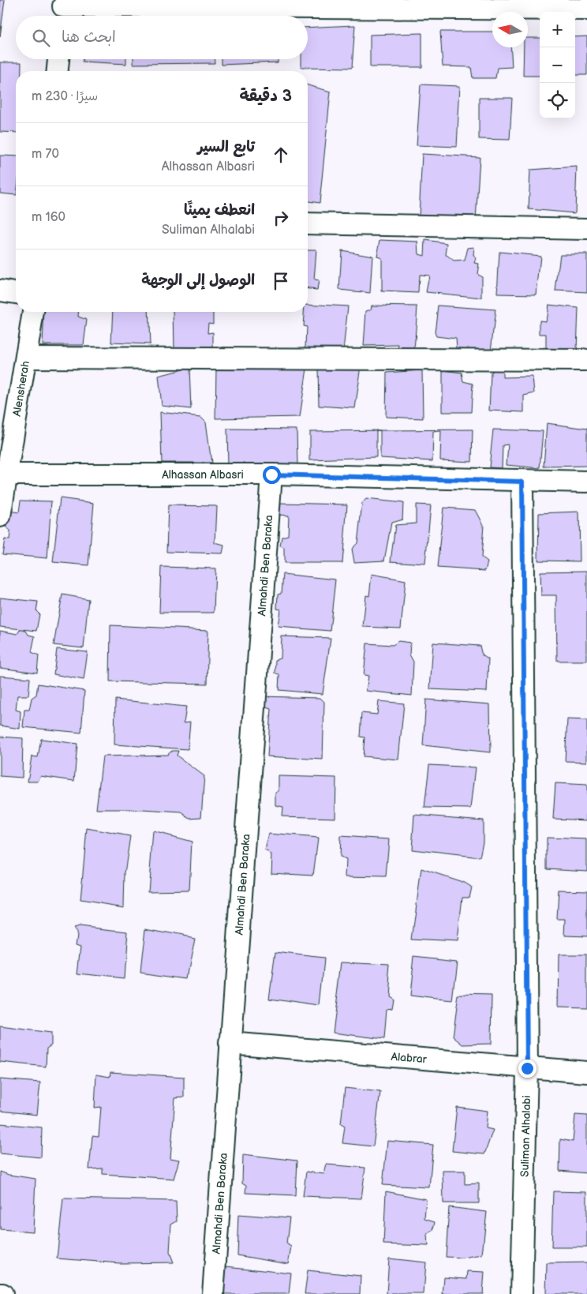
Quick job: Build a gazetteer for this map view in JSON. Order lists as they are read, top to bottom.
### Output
{
  "streets": {
    "street": [
      "Alensherah",
      "Alhassan Albasri",
      "Almahdi Ben Baraka",
      "Alabrar",
      "Suliman Alhalabi"
    ]
  },
  "crossings": [
    ["Alensherah", "Alhassan Albasri"],
    ["Alhassan Albasri", "Almahdi Ben Baraka"],
    ["Alhassan Albasri", "Suliman Alhalabi"],
    ["Almahdi Ben Baraka", "Alabrar"],
    ["Alabrar", "Suliman Alhalabi"]
  ],
  "north": "left",
  "page": {
    "map_buttons": ["+", "−"],
    "search": "ابحث هنا",
    "heading": ["3 دقيقة", "سيرًا · 230 m"],
    "list": [
      ["تابع السير", "Alhassan Albasri", "70 m"],
      ["انعطف يمينًا", "Suliman Alhalabi", "160 m"],
      "الوصول إلى الوجهة"
    ]
  }
}
